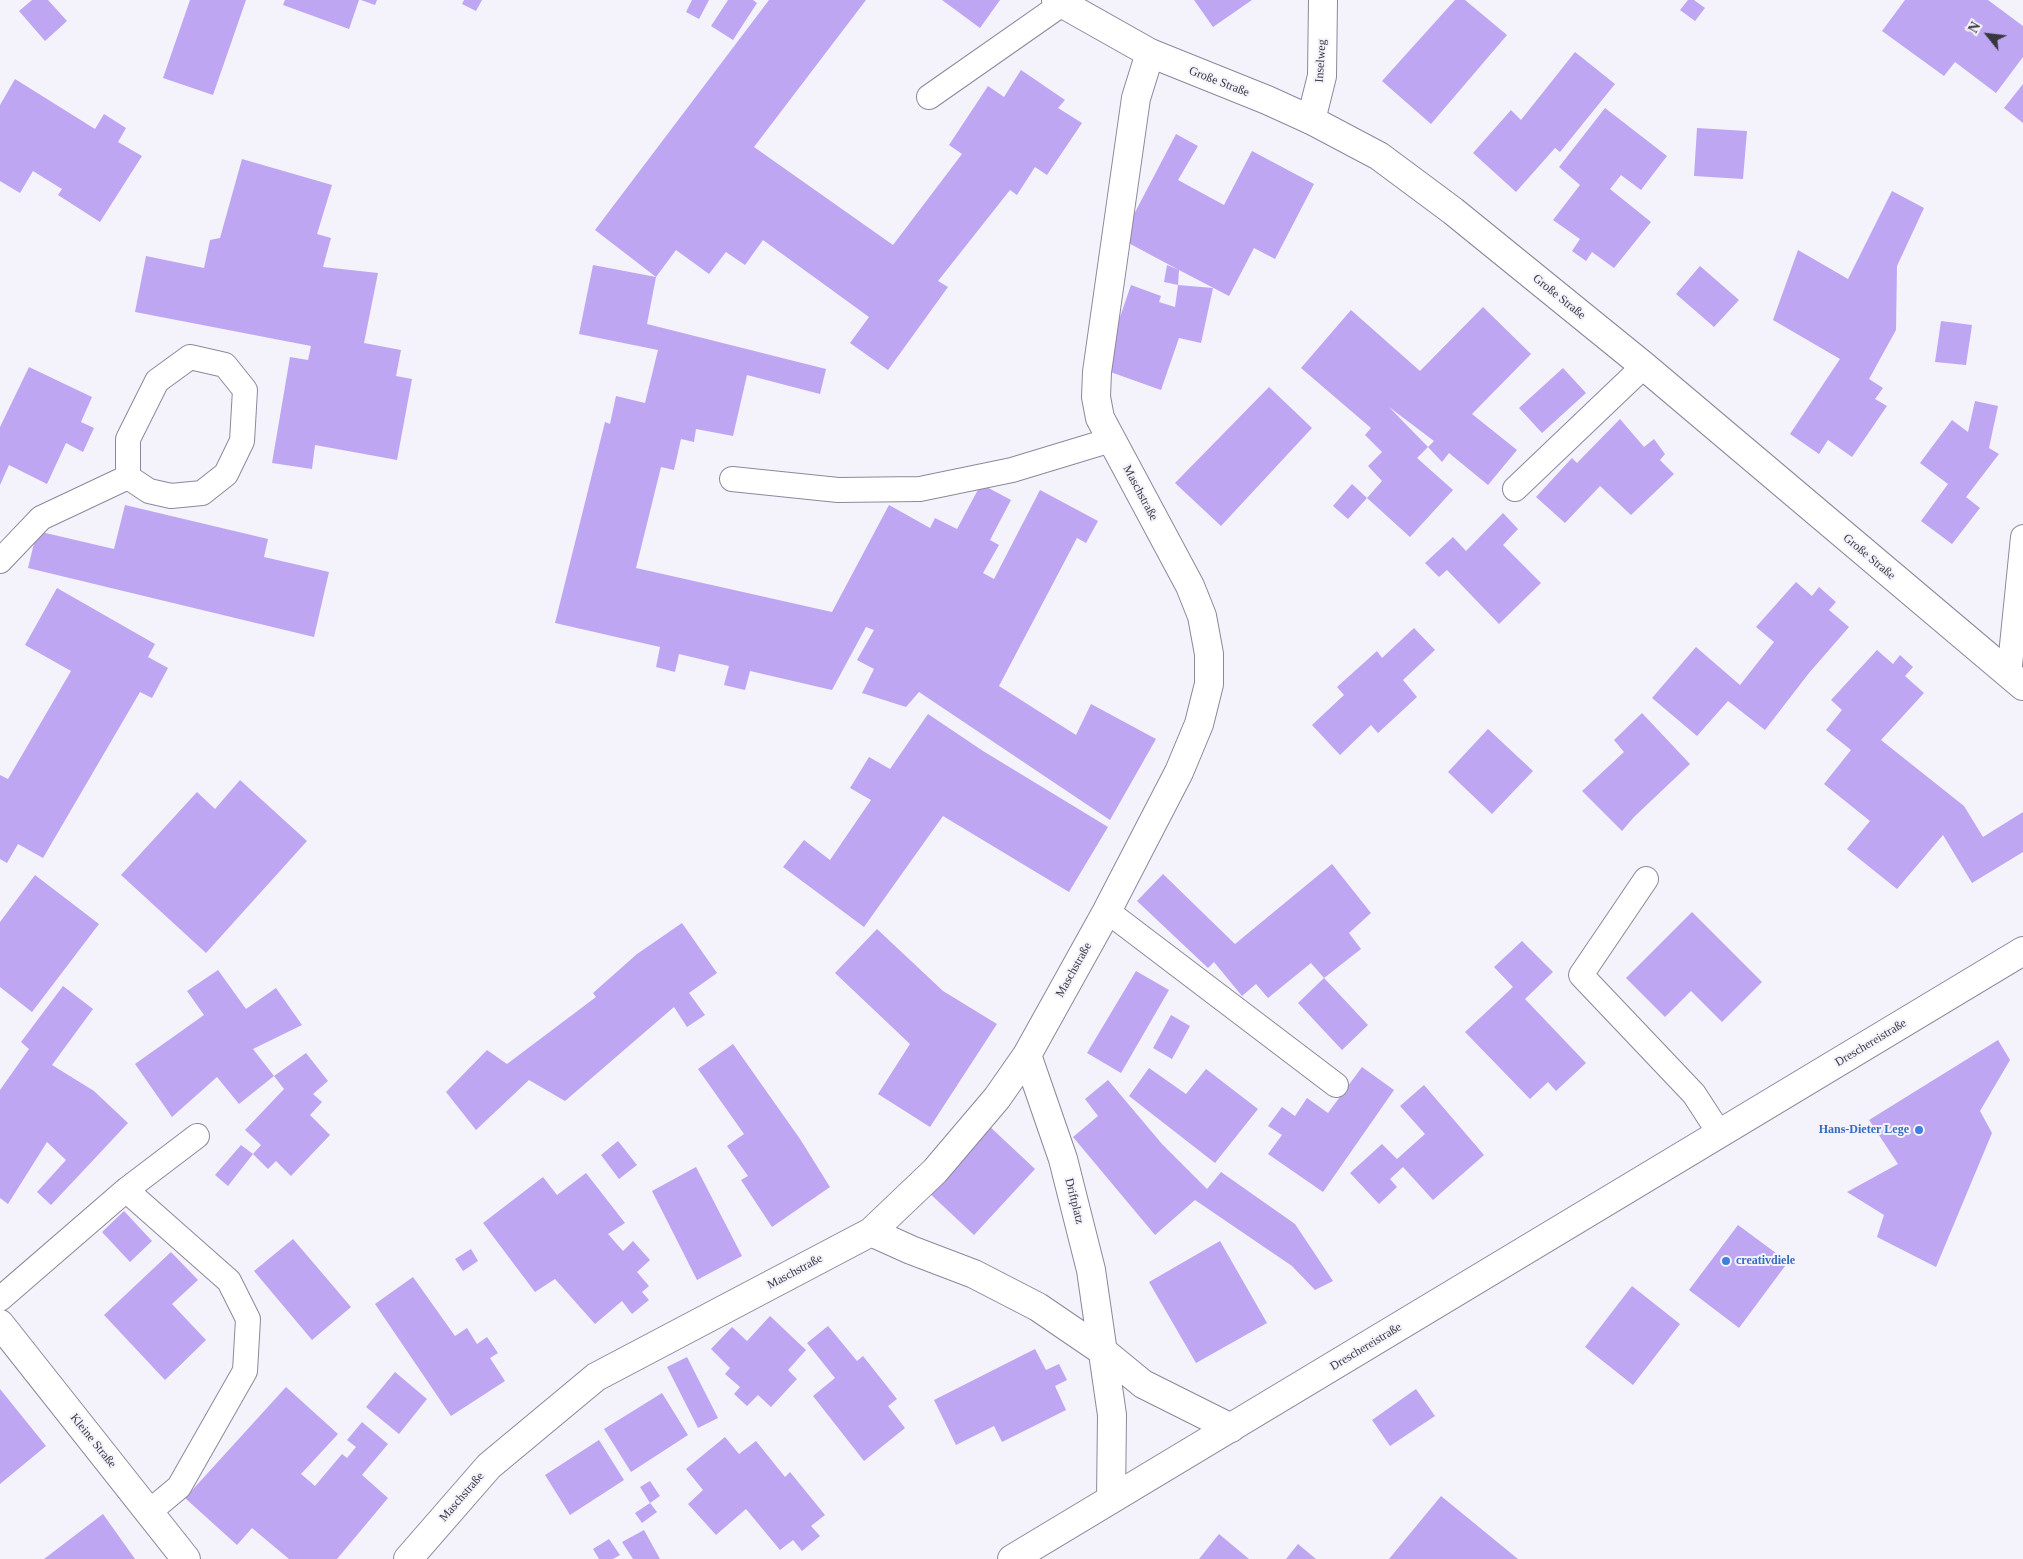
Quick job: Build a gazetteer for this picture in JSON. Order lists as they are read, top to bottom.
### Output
{
  "streets": {
    "street": [
      "Inselweg",
      "Große Straße",
      "Maschstraße",
      "Dreschereistraße",
      "Driftplatz",
      "Kleine Straße"
    ]
  },
  "crossings": [
    ["Inselweg", "Große Straße"],
    ["Große Straße", "Maschstraße"],
    ["Maschstraße", "Driftplatz"],
    ["Dreschereistraße", "Driftplatz"]
  ],
  "places": ["Hans-Dieter Lege", "creativdiele"],
  "north": "top left"
}
